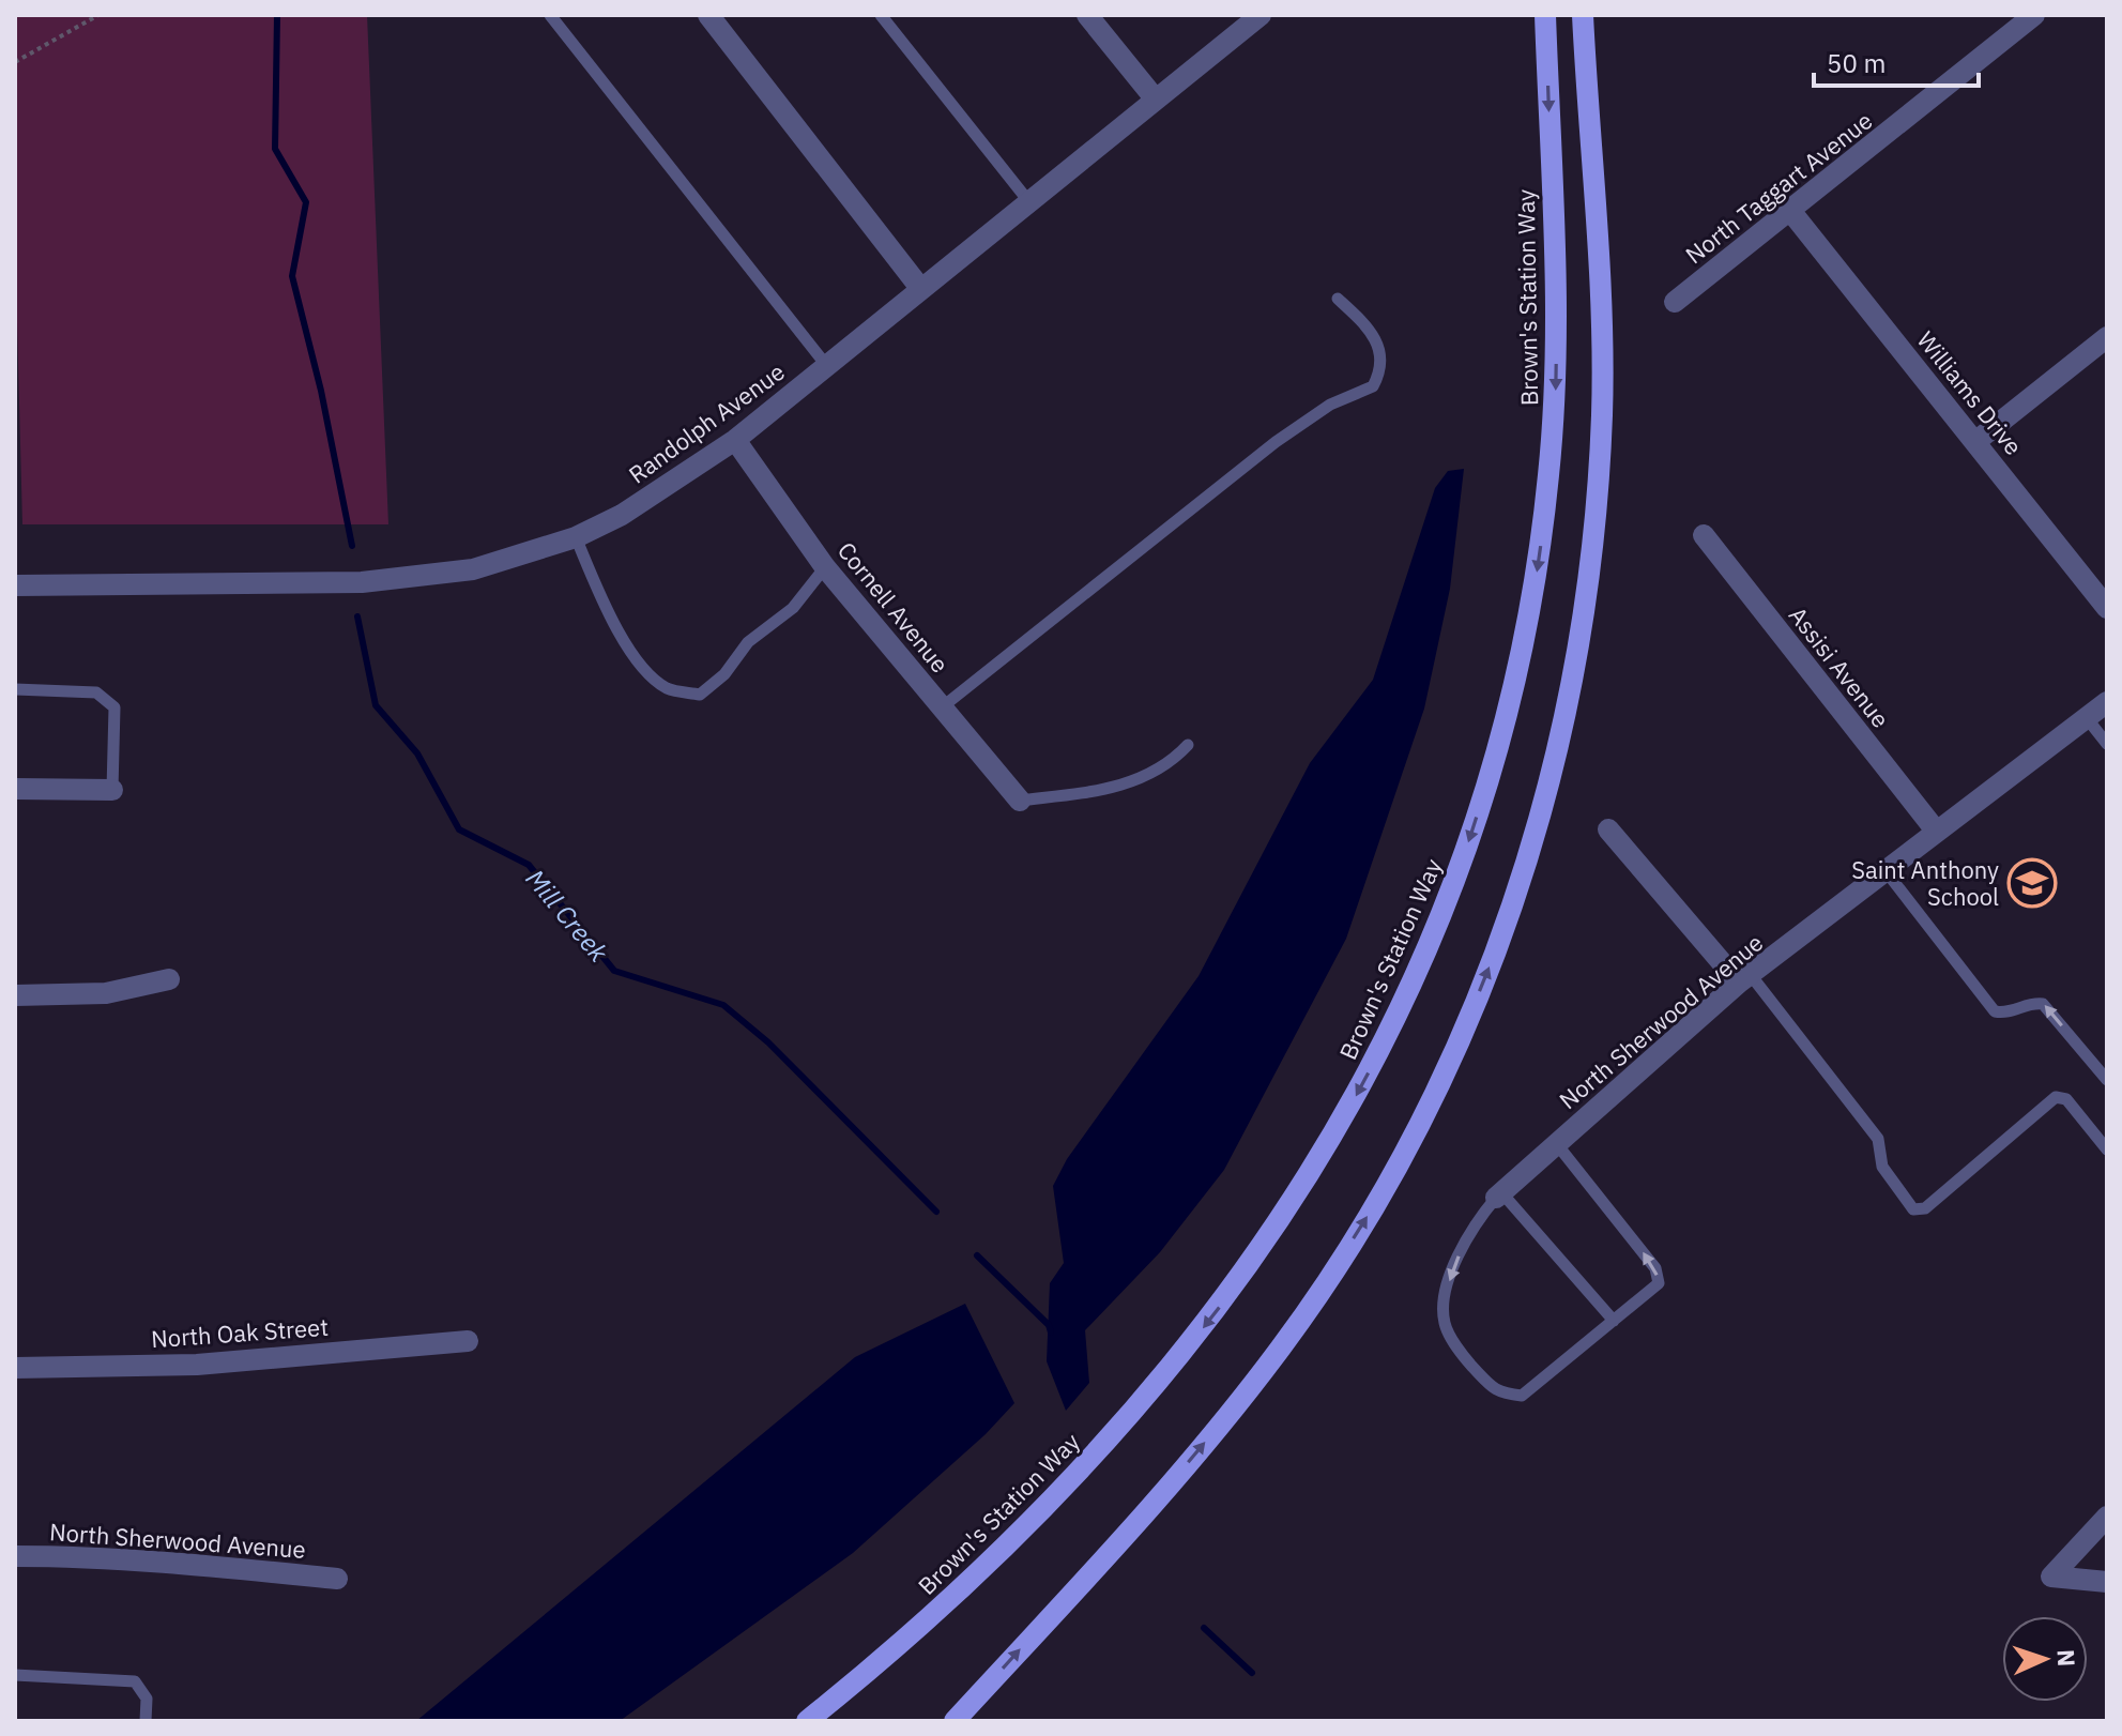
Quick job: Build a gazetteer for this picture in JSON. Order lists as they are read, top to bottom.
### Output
{
  "streets": {
    "main road": ["Brown's Station Way"],
    "street": [
      "North Taggart Avenue",
      "Williams Drive",
      "Randolph Avenue",
      "Cornell Avenue",
      "Assisi Avenue",
      "North Sherwood Avenue",
      "North Oak Street"
    ]
  },
  "crossings": [
    ["North Taggart Avenue", "Williams Drive"],
    ["Randolph Avenue", "Cornell Avenue"],
    ["Assisi Avenue", "North Sherwood Avenue"]
  ],
  "water": ["Mill Creek"],
  "places": {
    "school or university": ["Saint Anthony School"]
  },
  "scale_bar": "50 m",
  "north": "right"
}
